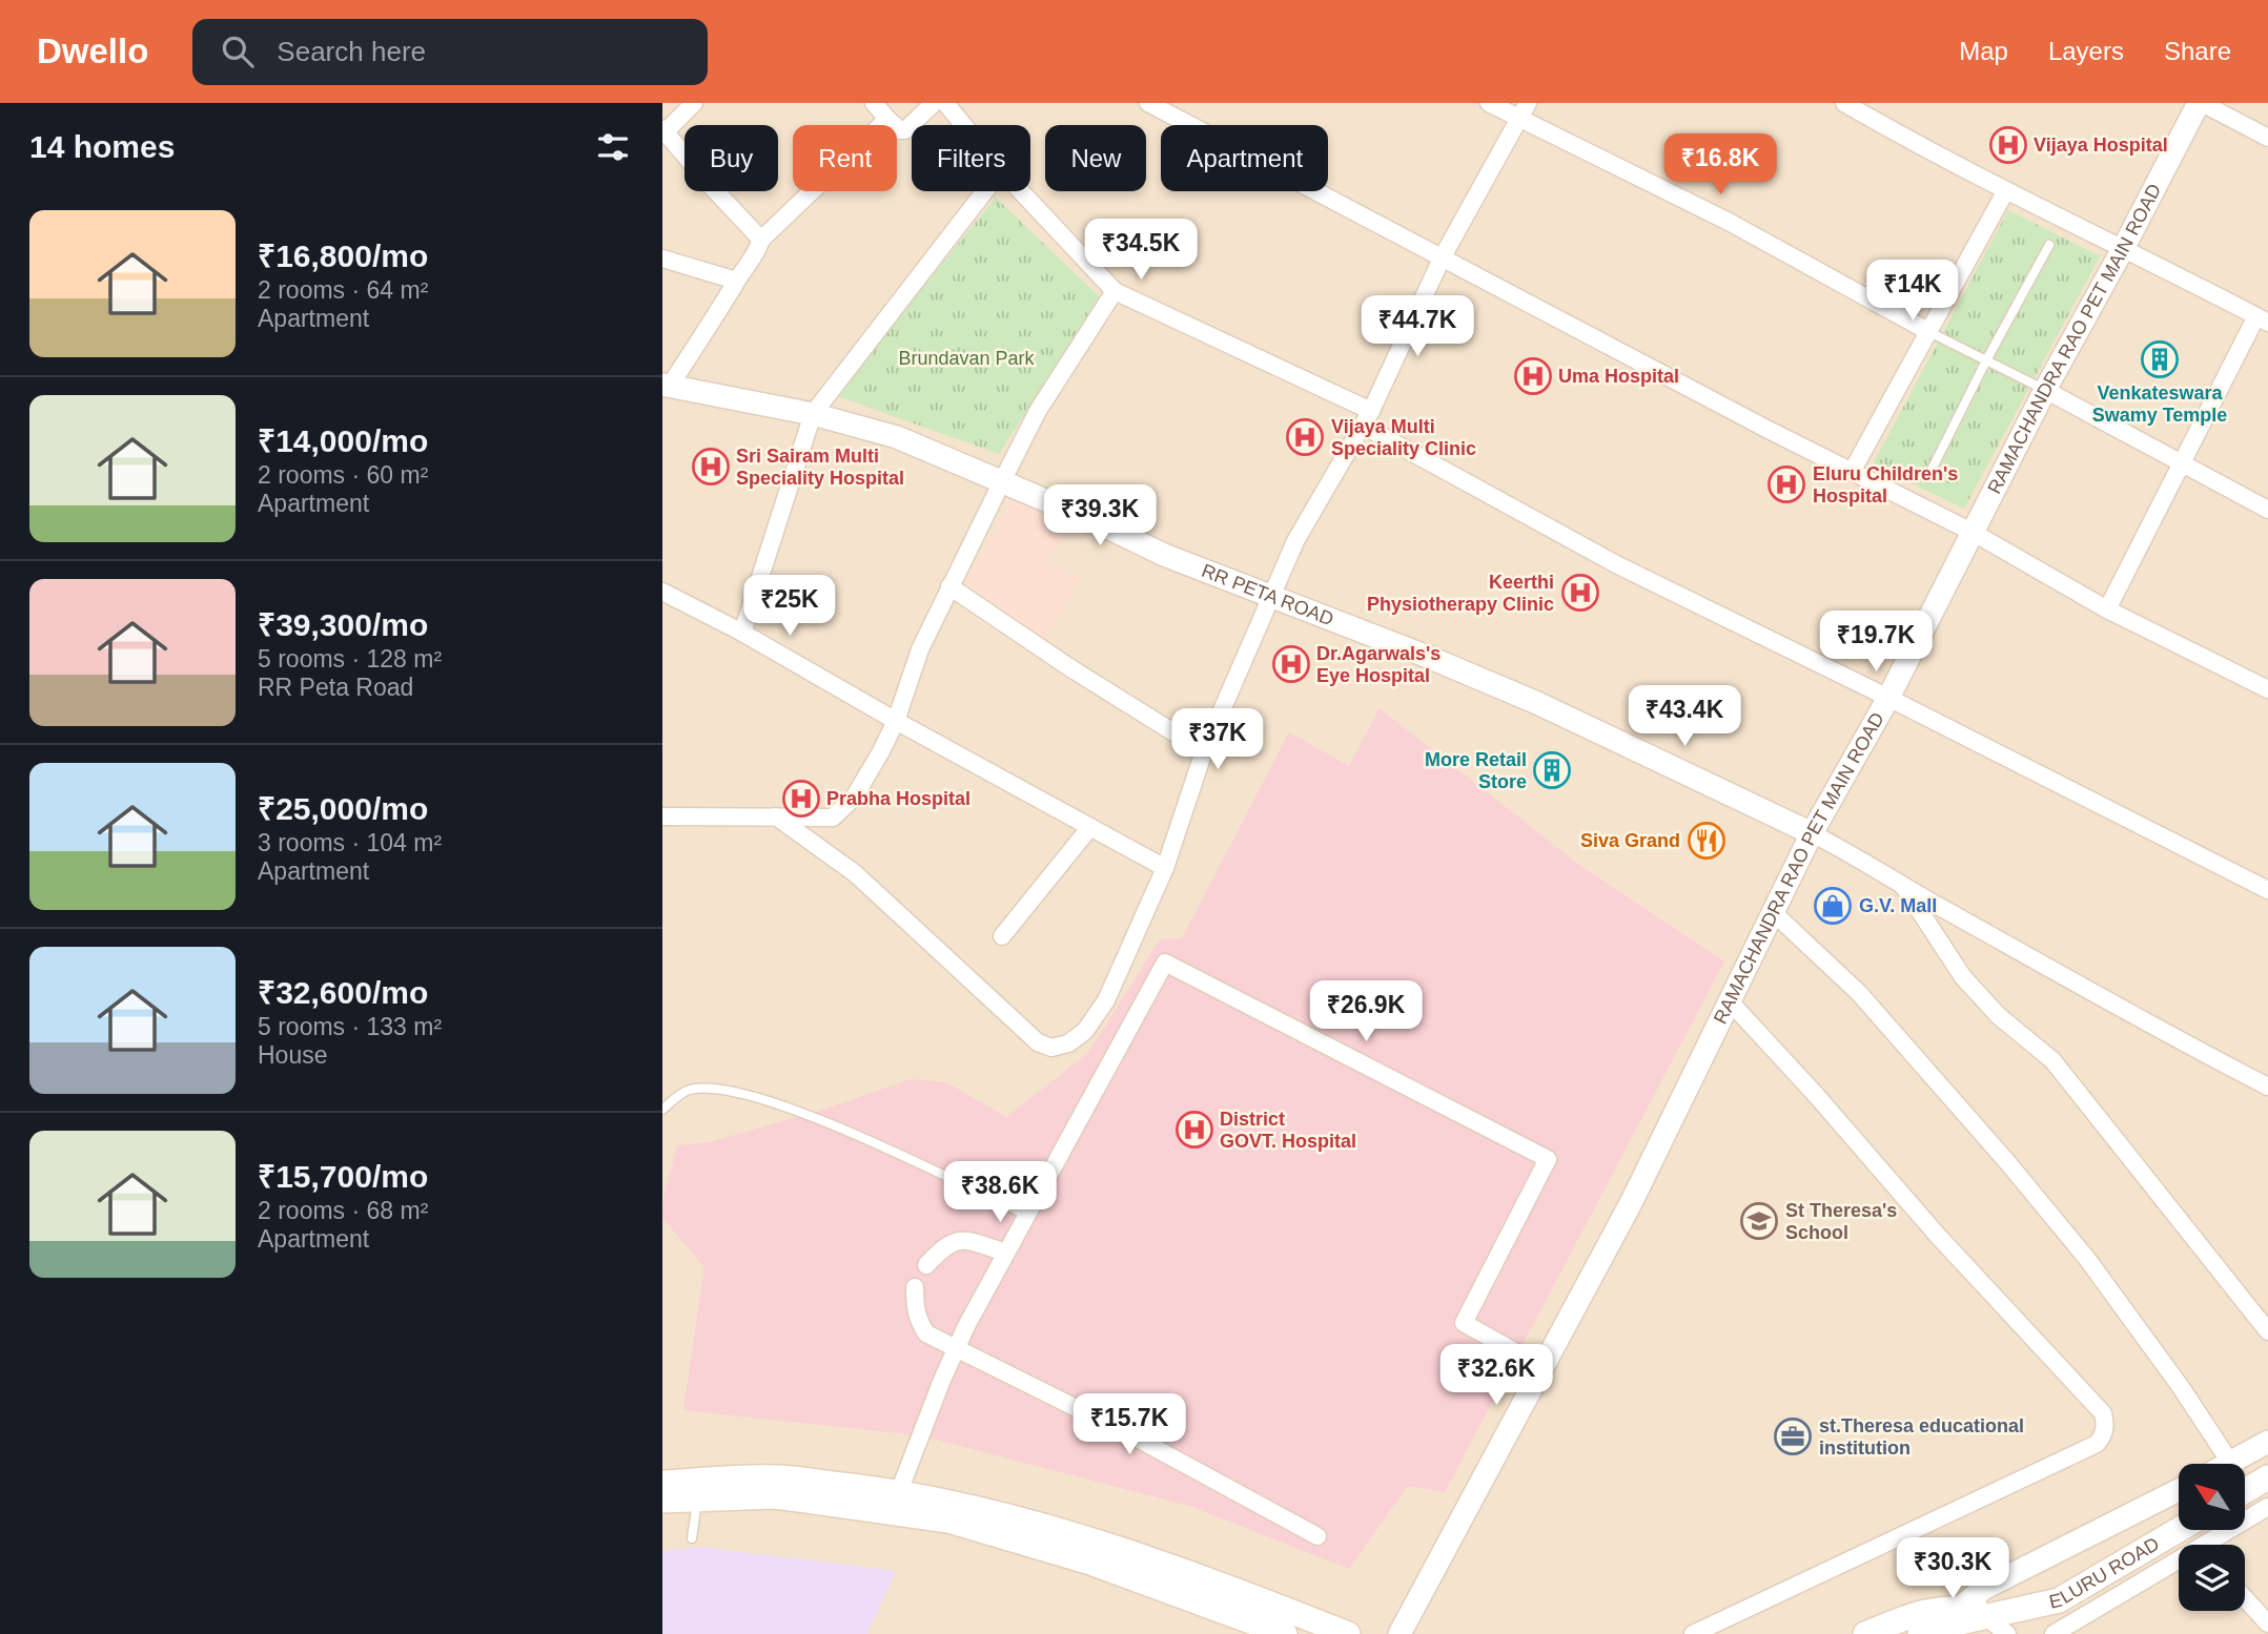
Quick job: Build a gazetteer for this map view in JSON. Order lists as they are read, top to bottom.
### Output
{
  "streets": {
    "main road": ["ELURU ROAD"],
    "street": ["RAMACHANDRA RAO PET MAIN ROAD", "RR PETA ROAD"]
  },
  "crossings": [
    ["RAMACHANDRA RAO PET MAIN ROAD", "RR PETA ROAD"]
  ],
  "parks": ["Brundavan Park"],
  "places": {
    "hospital": [
      "Vijaya Hospital",
      "Uma Hospital",
      "Vijaya Multi Speciality Clinic",
      "Sri Sairam Multi Speciality Hospital",
      "Eluru Children's Hospital",
      "Keerthi Physiotherapy Clinic",
      "Dr.Agarwals's Eye Hospital",
      "Prabha Hospital",
      "District GOVT. Hospital"
    ],
    "building": ["Venkateswara Swamy Temple", "More Retail Store"],
    "restaurant": ["Siva Grand"],
    "shop": ["G.V. Mall"],
    "school or university": ["St Theresa's School"],
    "office": ["st.Theresa educational institution"]
  },
  "north": "top left",
  "page": {
    "header": "Dwello",
    "search": "Search here",
    "nav": ["Map", "Layers", "Share"],
    "heading": "14 homes",
    "chip": [
      "Buy",
      "Rent",
      "Filters",
      "New",
      "Apartment"
    ],
    "price": [
      "₹16.8K",
      "₹34.5K",
      "₹14K",
      "₹44.7K",
      "₹39.3K",
      "₹25K",
      "₹19.7K",
      "₹43.4K",
      "₹37K",
      "₹26.9K",
      "₹38.6K",
      "₹32.6K",
      "₹15.7K",
      "₹30.3K"
    ],
    "list": [
      {
        "name": "₹16,800/mo",
        "note": "2 rooms · 64 m² · Apartment"
      },
      {
        "name": "₹14,000/mo",
        "note": "2 rooms · 60 m² · Apartment"
      },
      {
        "name": "₹39,300/mo",
        "note": "5 rooms · 128 m² · RR Peta Road"
      },
      {
        "name": "₹25,000/mo",
        "note": "3 rooms · 104 m² · Apartment"
      },
      {
        "name": "₹32,600/mo",
        "note": "5 rooms · 133 m² · House"
      },
      {
        "name": "₹15,700/mo",
        "note": "2 rooms · 68 m² · Apartment"
      }
    ]
  }
}
